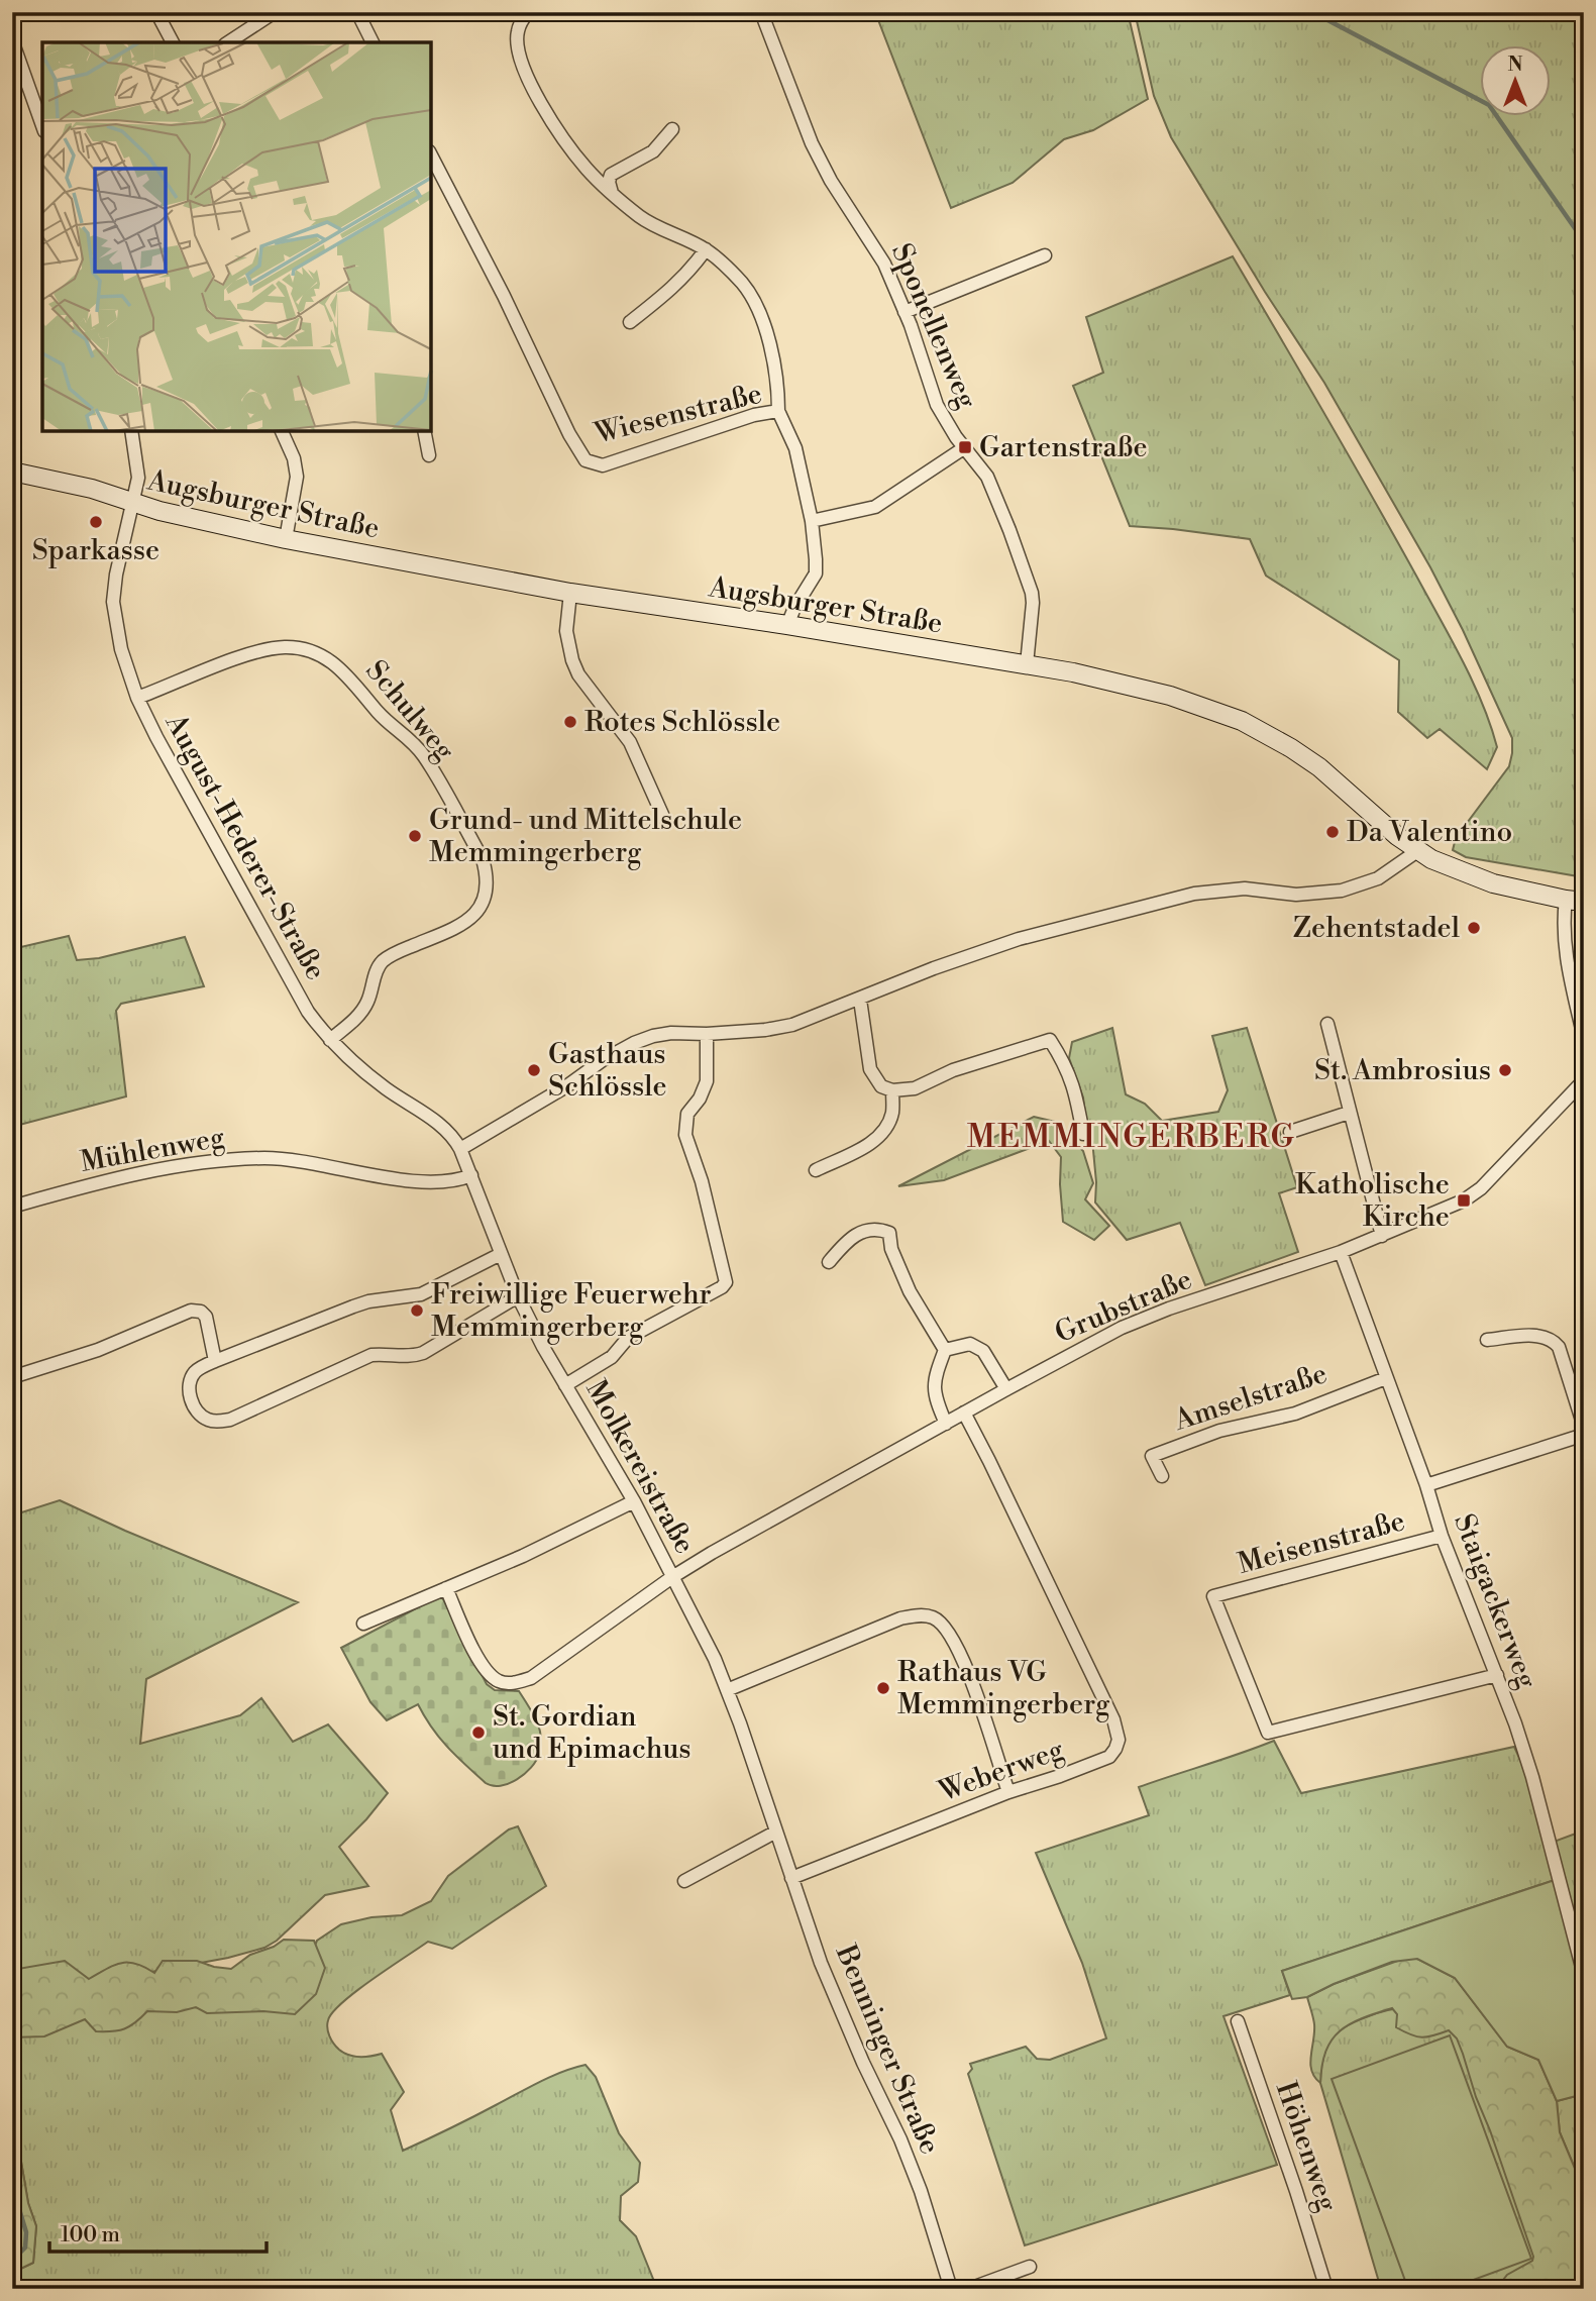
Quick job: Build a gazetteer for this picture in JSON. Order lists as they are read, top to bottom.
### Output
{
  "streets": {
    "street": [
      "Sponellenweg",
      "Wiesenstraße",
      "Augsburger Straße",
      "Schulweg",
      "August-Hederer-Straße",
      "Mühlenweg",
      "Grubstraße",
      "Amselstraße",
      "Molkereistraße",
      "Meisenstraße",
      "Staigackerweg",
      "Weberweg",
      "Benninger Straße",
      "Höhenweg"
    ]
  },
  "crossings": [
    ["Sponellenweg", "Augsburger Straße"],
    ["Wiesenstraße", "Augsburger Straße"],
    ["Augsburger Straße", "August-Hederer-Straße"],
    ["Schulweg", "August-Hederer-Straße"],
    ["August-Hederer-Straße", "Molkereistraße"],
    ["Mühlenweg", "Molkereistraße"],
    ["Grubstraße", "Molkereistraße"],
    ["Grubstraße", "Staigackerweg"],
    ["Grubstraße", "Weberweg"],
    ["Grubstraße", "Benninger Straße"],
    ["Amselstraße", "Staigackerweg"],
    ["Molkereistraße", "Benninger Straße"],
    ["Meisenstraße", "Staigackerweg"],
    ["Weberweg", "Benninger Straße"]
  ],
  "districts": ["MEMMINGERBERG"],
  "places": {
    "transit": ["Gartenstraße", "Katholische Kirche"],
    "other": [
      "Sparkasse",
      "Rotes Schlössle",
      "Da Valentino",
      "Grund- und Mittelschule Memmingerberg",
      "Zehentstadel",
      "Gasthaus Schlössle",
      "St. Ambrosius",
      "Freiwillige Feuerwehr Memmingerberg",
      "Rathaus VG Memmingerberg",
      "St. Gordian und Epimachus"
    ]
  },
  "scale_bar": "100 m",
  "north": "top"
}
